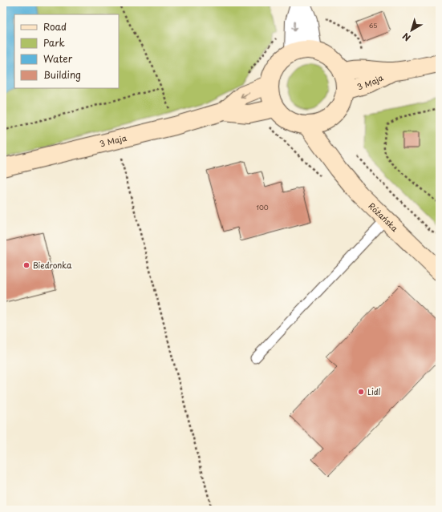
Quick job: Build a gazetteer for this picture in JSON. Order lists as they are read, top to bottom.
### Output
{
  "streets": {
    "street": ["3 Maja", "Różańska"]
  },
  "crossings": [
    ["3 Maja", "Różańska"]
  ],
  "places": ["Biedronka", "Lidl"],
  "house_numbers": ["65", "100"],
  "legend": [
    "Road",
    "Park",
    "Water",
    "Building"
  ],
  "north": "bottom left"
}
